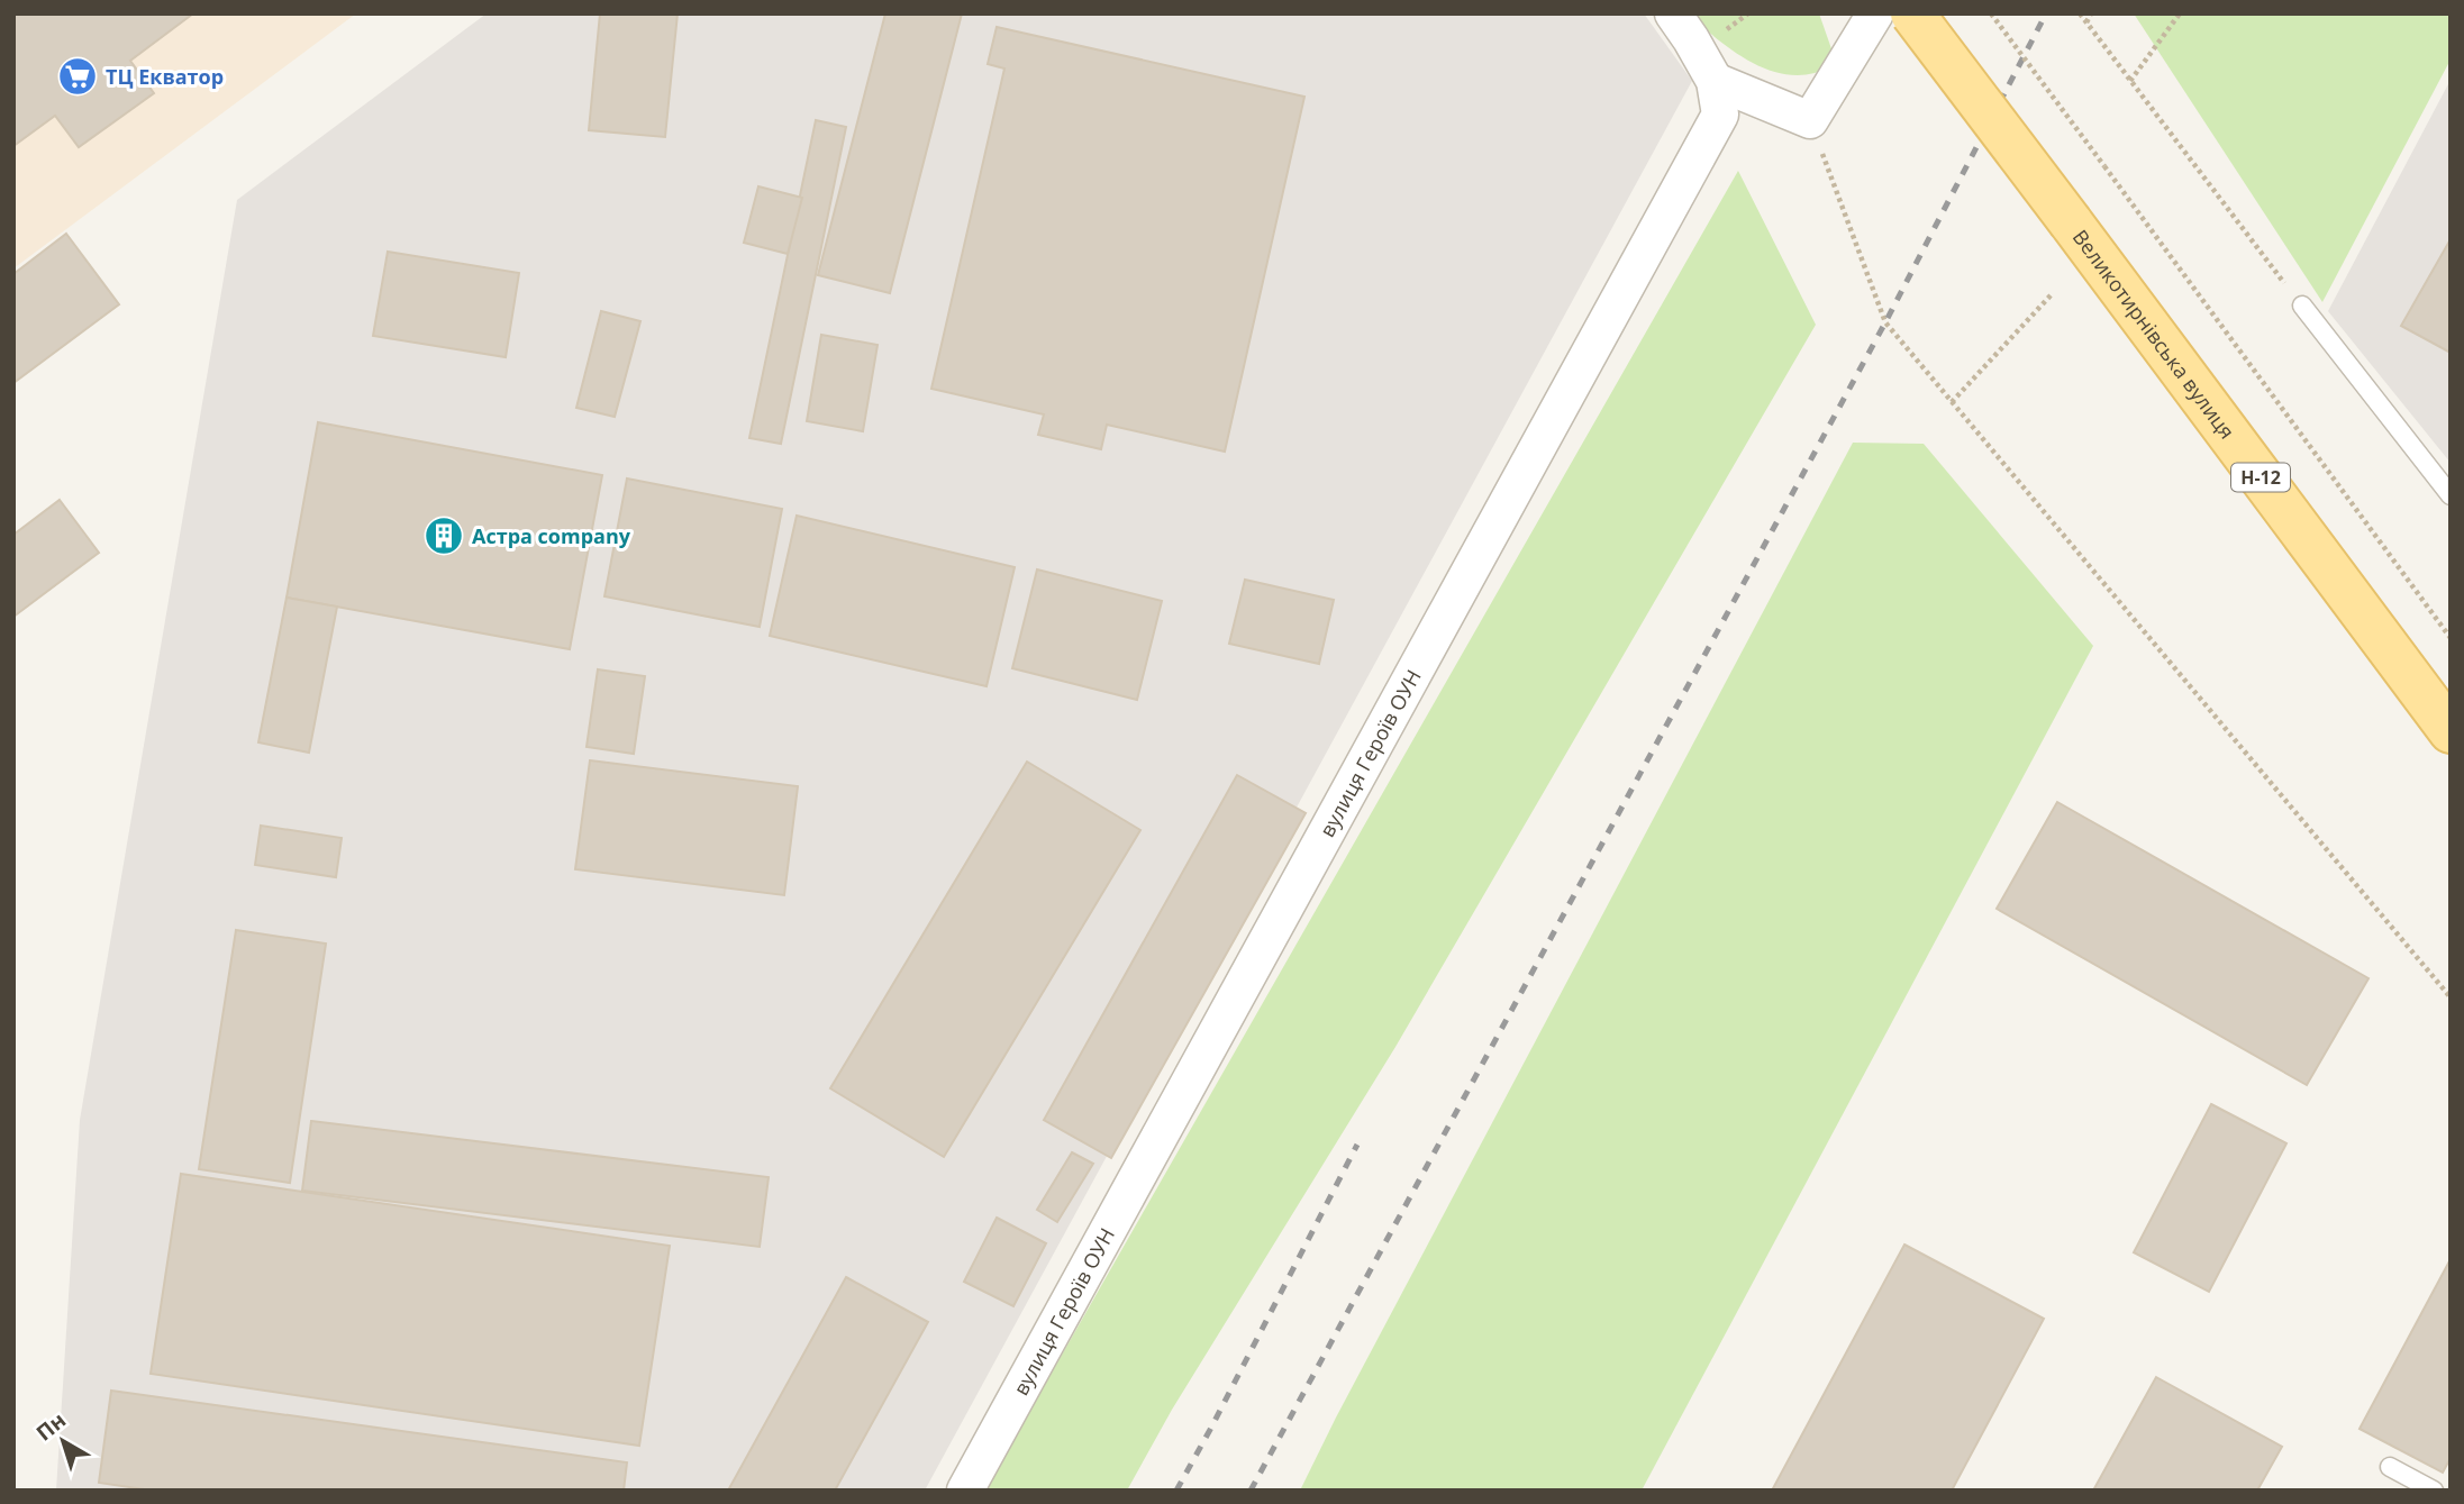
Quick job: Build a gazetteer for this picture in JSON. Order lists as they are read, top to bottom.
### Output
{
  "streets": {
    "main road": ["Великотирнівська вулиця", "Н-12"],
    "street": ["вулиця Героїв ОУН"]
  },
  "places": {
    "supermarket": ["ТЦ Екватор"],
    "building": ["Астра company"]
  },
  "north": "top left"
}
